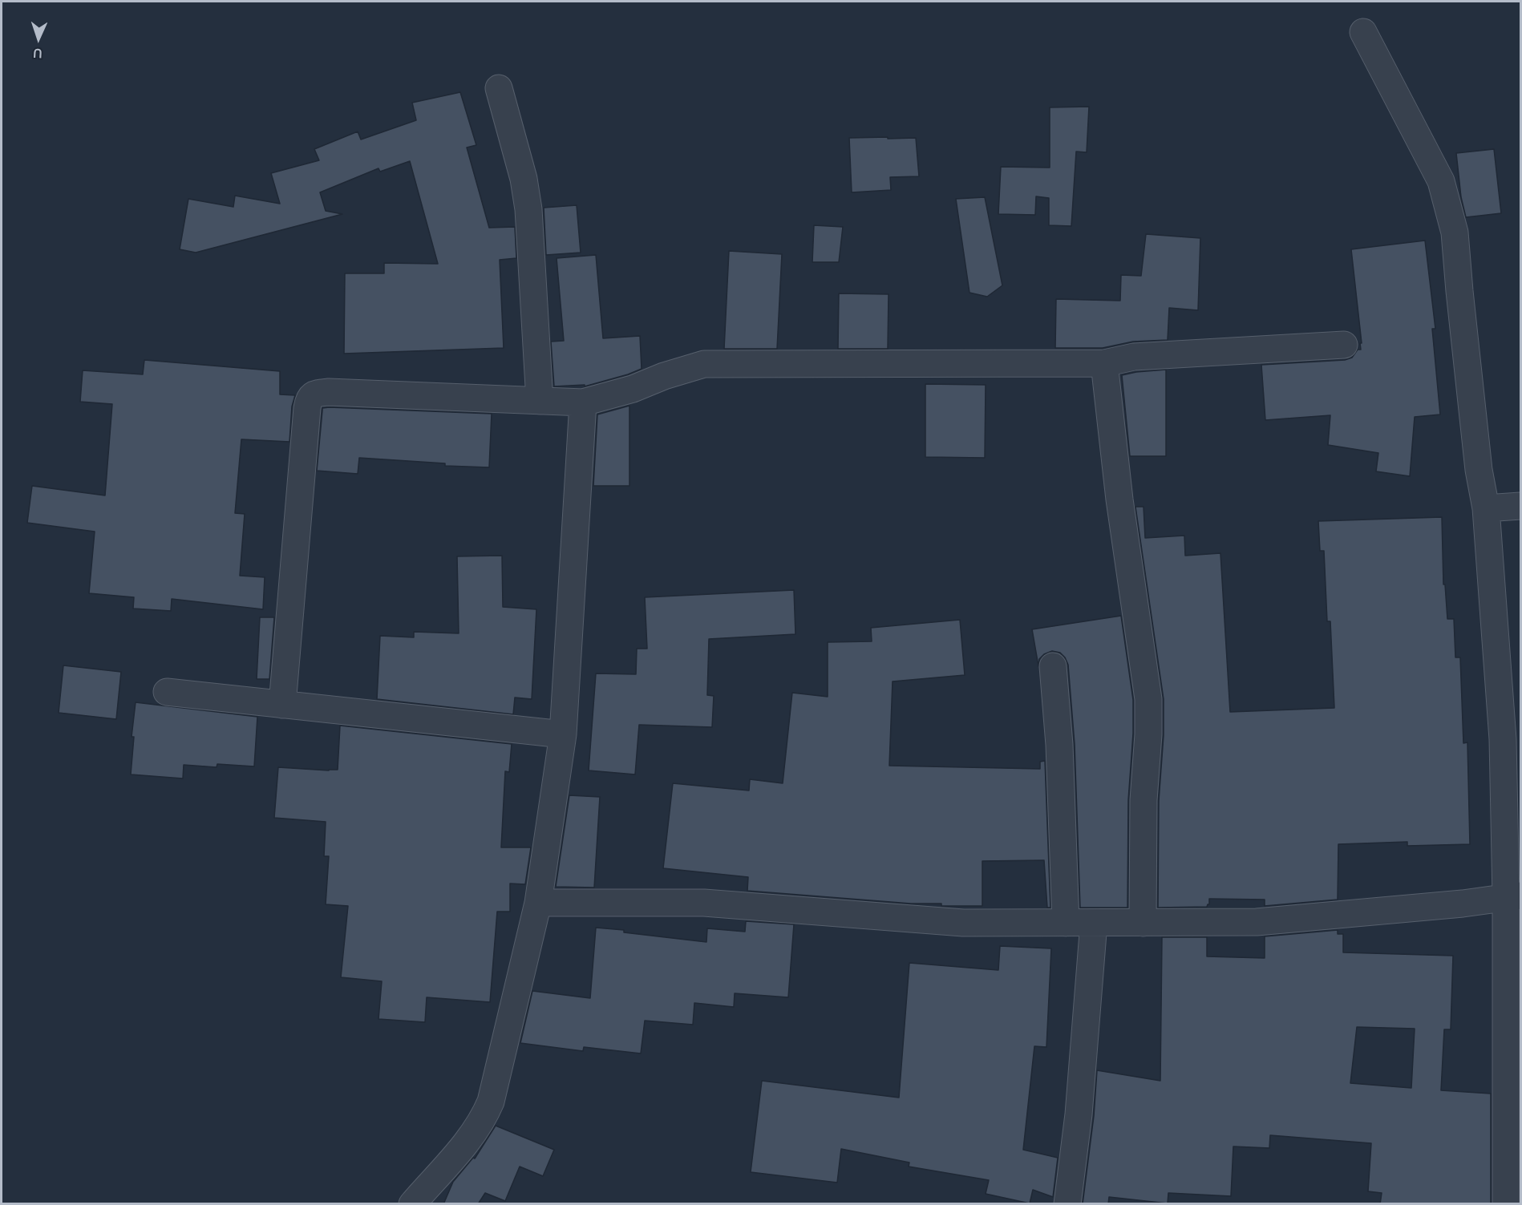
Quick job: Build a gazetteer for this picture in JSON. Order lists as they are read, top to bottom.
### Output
{
  "north": "bottom"
}
